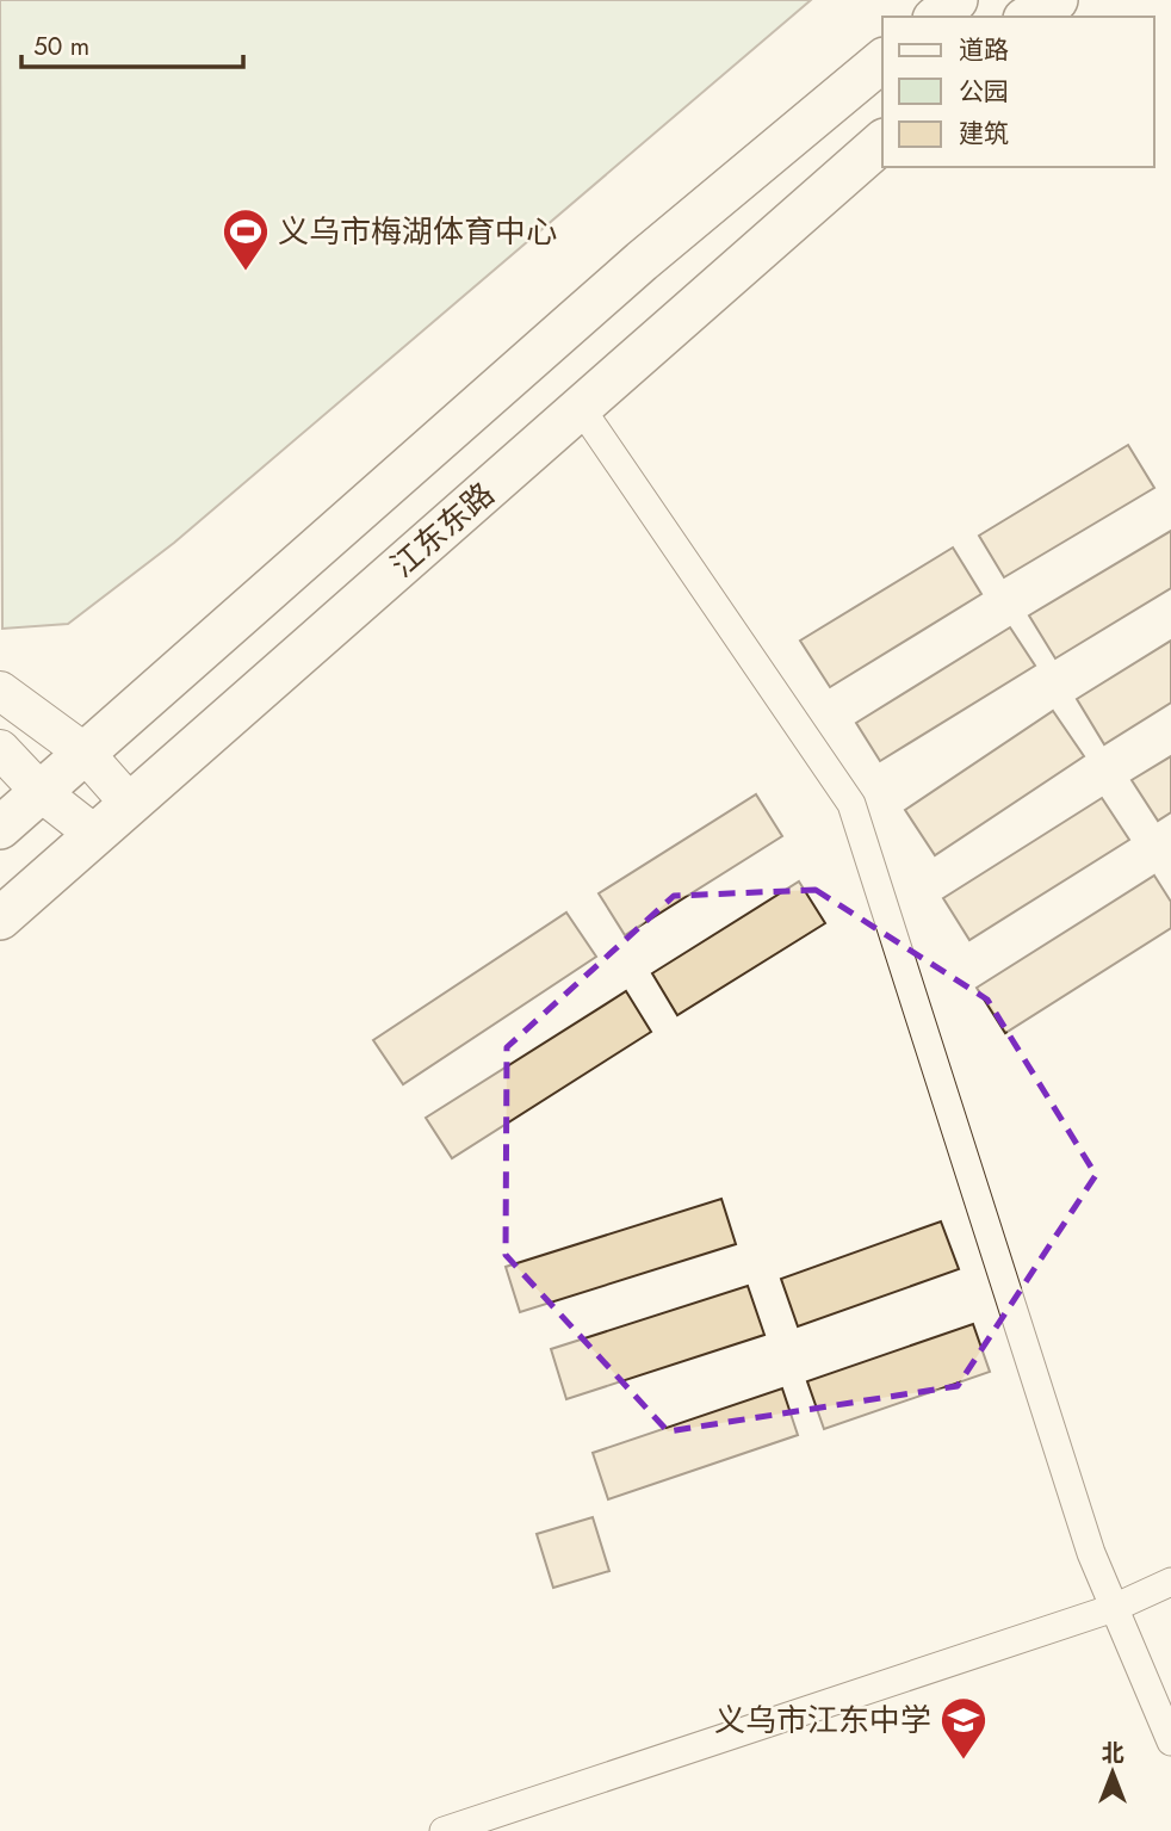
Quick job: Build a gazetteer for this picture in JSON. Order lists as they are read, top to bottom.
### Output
{
  "streets": {
    "main road": ["江东东路"]
  },
  "places": {
    "sports": ["义乌市梅湖体育中心"],
    "school or university": ["义乌市江东中学"]
  },
  "legend": ["道路", "公园", "建筑"],
  "scale_bar": "50 m",
  "north": "top"
}
